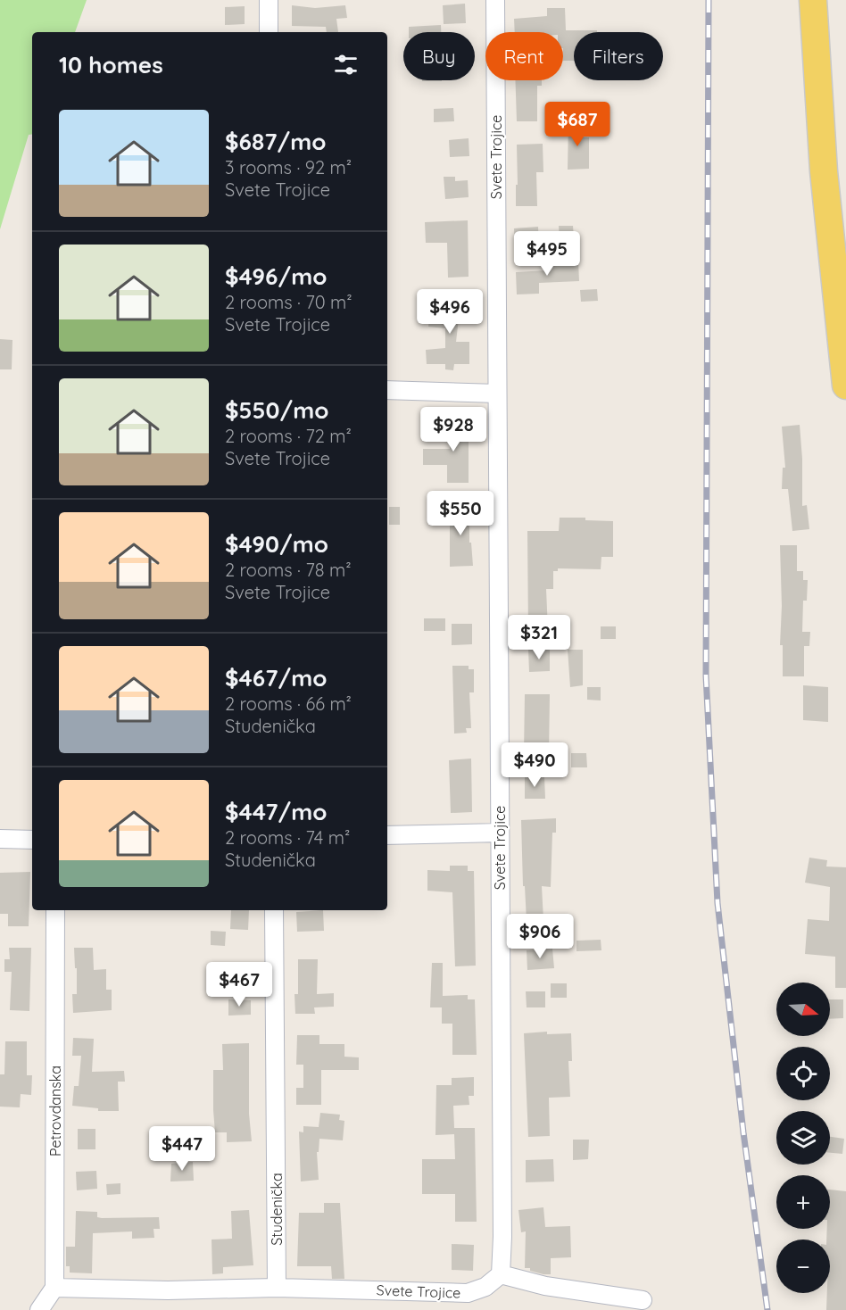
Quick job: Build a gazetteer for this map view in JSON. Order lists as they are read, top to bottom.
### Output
{
  "streets": {
    "street": ["Svete Trojice", "Petrovdanska", "Studenička"]
  },
  "crossings": [
    ["Svete Trojice", "Studenička"]
  ],
  "north": "right",
  "page": {
    "chip": ["Buy", "Rent", "Filters"],
    "heading": "10 homes",
    "list": [
      {
        "name": "$687/mo",
        "note": "3 rooms · 92 m² · Svete Trojice"
      },
      {
        "name": "$496/mo",
        "note": "2 rooms · 70 m² · Svete Trojice"
      },
      {
        "name": "$550/mo",
        "note": "2 rooms · 72 m² · Svete Trojice"
      },
      {
        "name": "$490/mo",
        "note": "2 rooms · 78 m² · Svete Trojice"
      },
      {
        "name": "$467/mo",
        "note": "2 rooms · 66 m² · Studenička"
      },
      {
        "name": "$447/mo",
        "note": "2 rooms · 74 m² · Studenička"
      }
    ],
    "price": [
      "$687",
      "$495",
      "$496",
      "$928",
      "$550",
      "$321",
      "$490",
      "$906",
      "$467",
      "$447"
    ],
    "map_buttons": ["+", "−"]
  }
}
